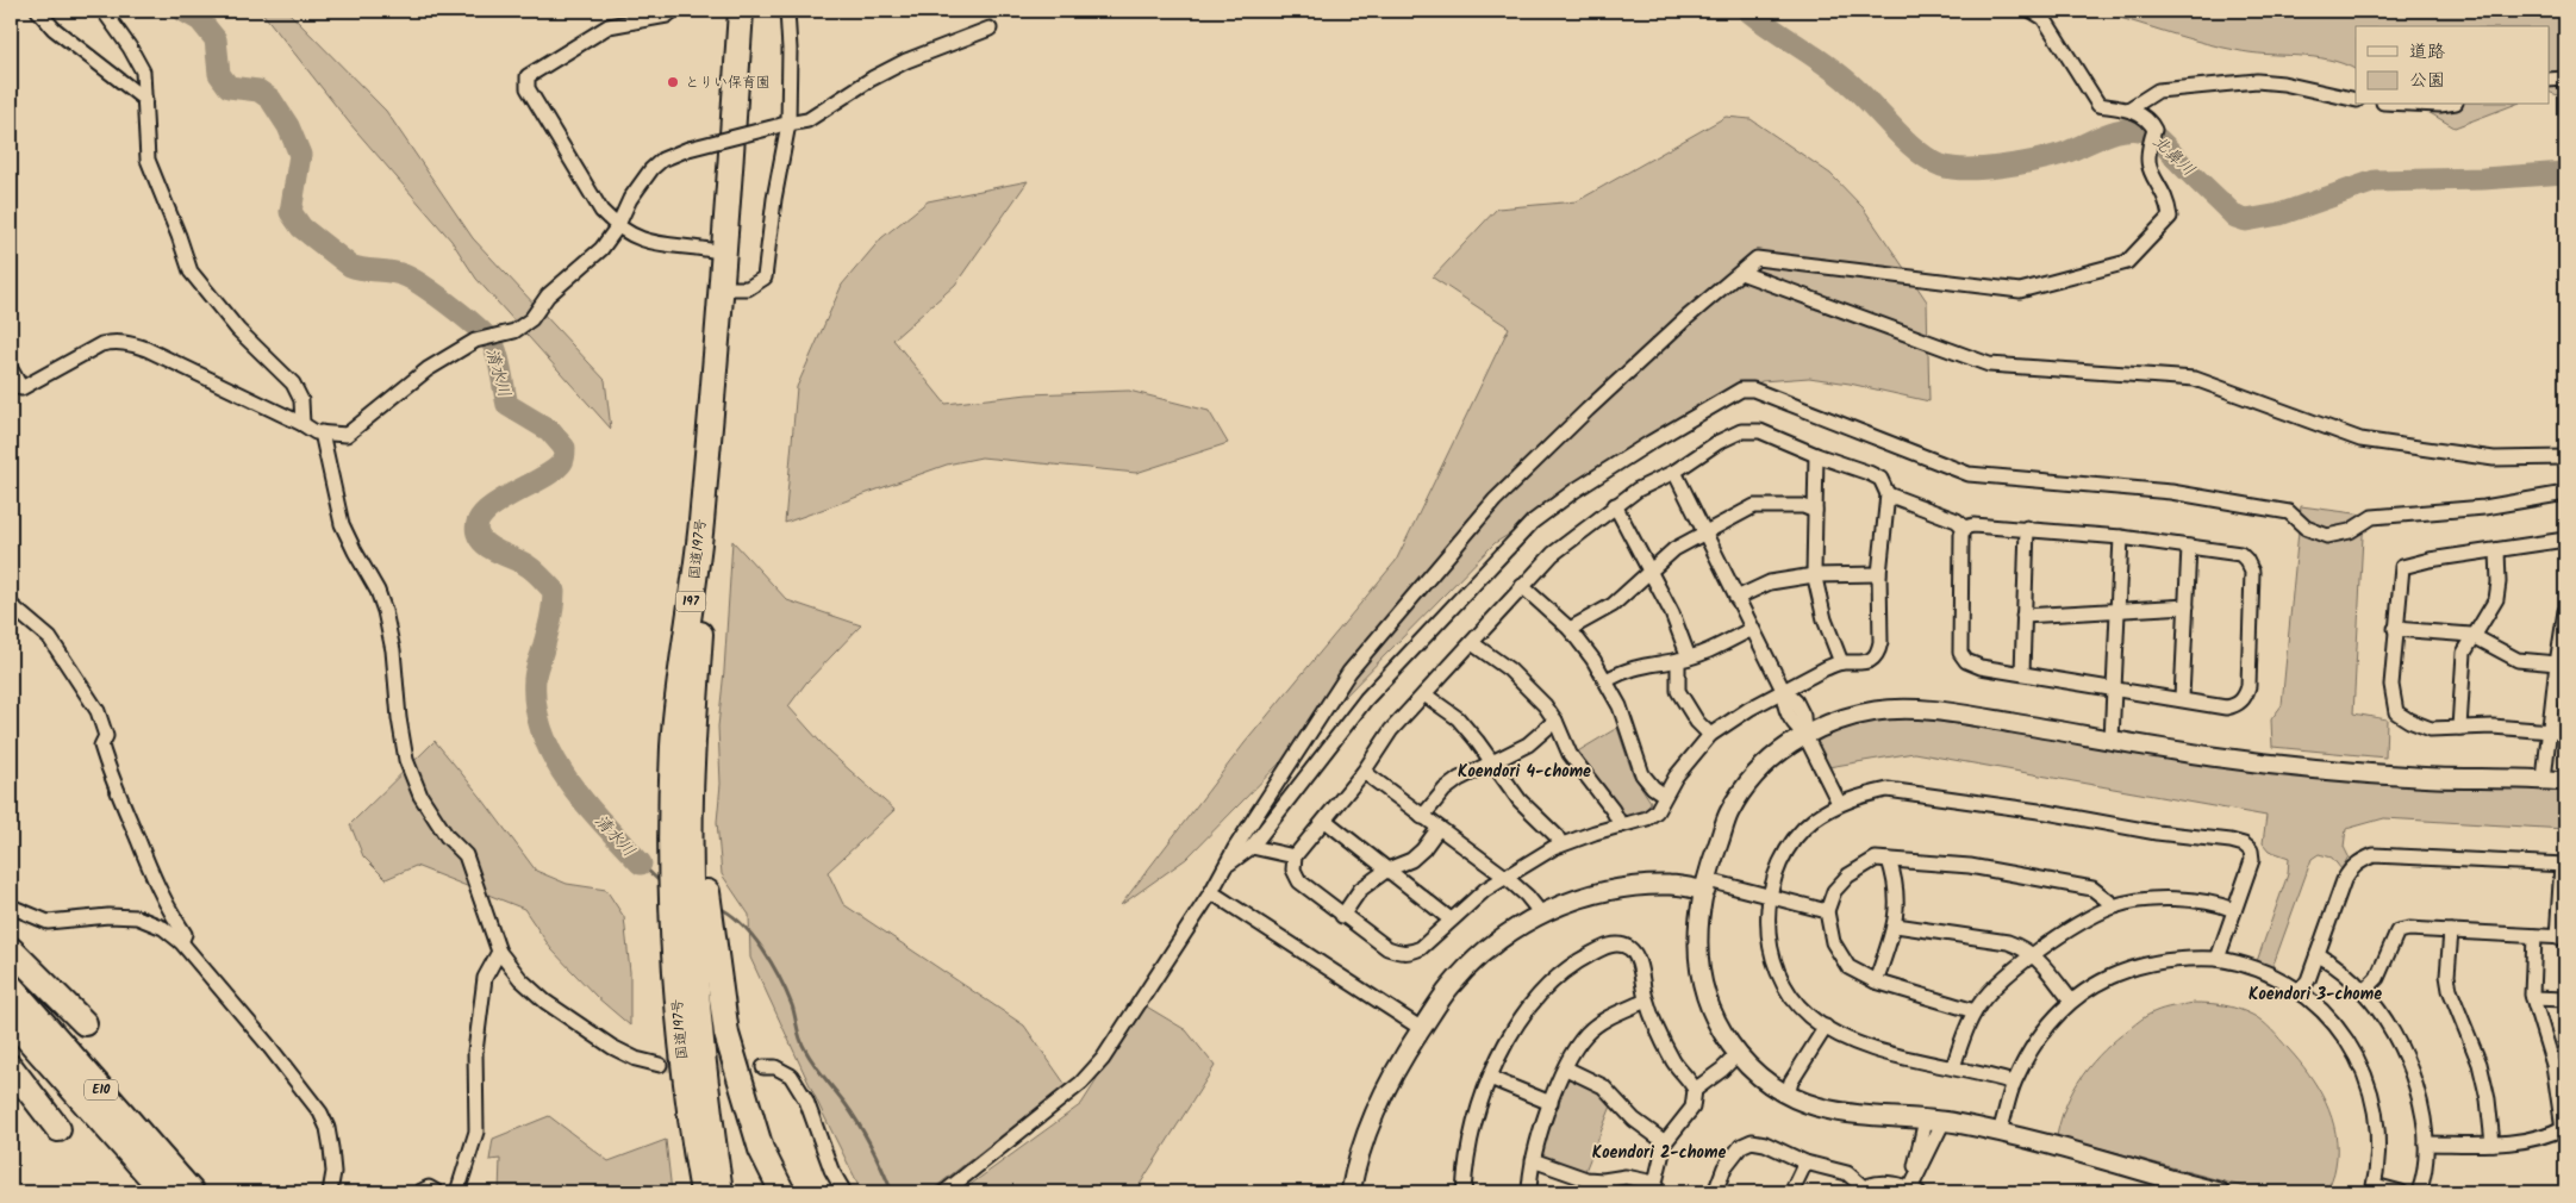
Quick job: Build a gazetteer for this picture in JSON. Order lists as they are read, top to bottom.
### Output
{
  "streets": {
    "highway": ["国道197号", "197", "E10"]
  },
  "districts": ["Koendori 4-chome", "Koendori 3-chome", "Koendori 2-chome"],
  "water": ["北鼻川", "清水川"],
  "places": ["とりい保育園"],
  "legend": ["道路", "公園"]
}
